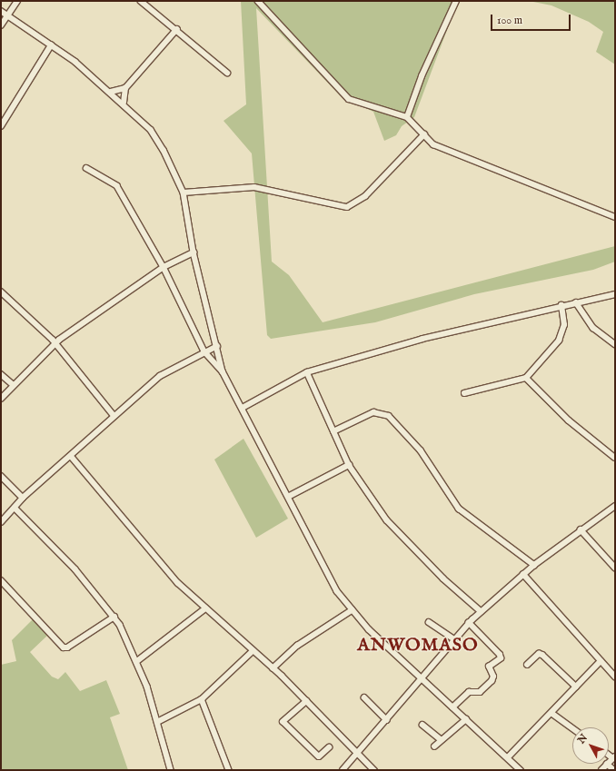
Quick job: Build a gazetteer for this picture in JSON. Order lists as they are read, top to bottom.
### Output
{
  "districts": ["ANWOMASO"],
  "scale_bar": "100 m",
  "north": "top left"
}
